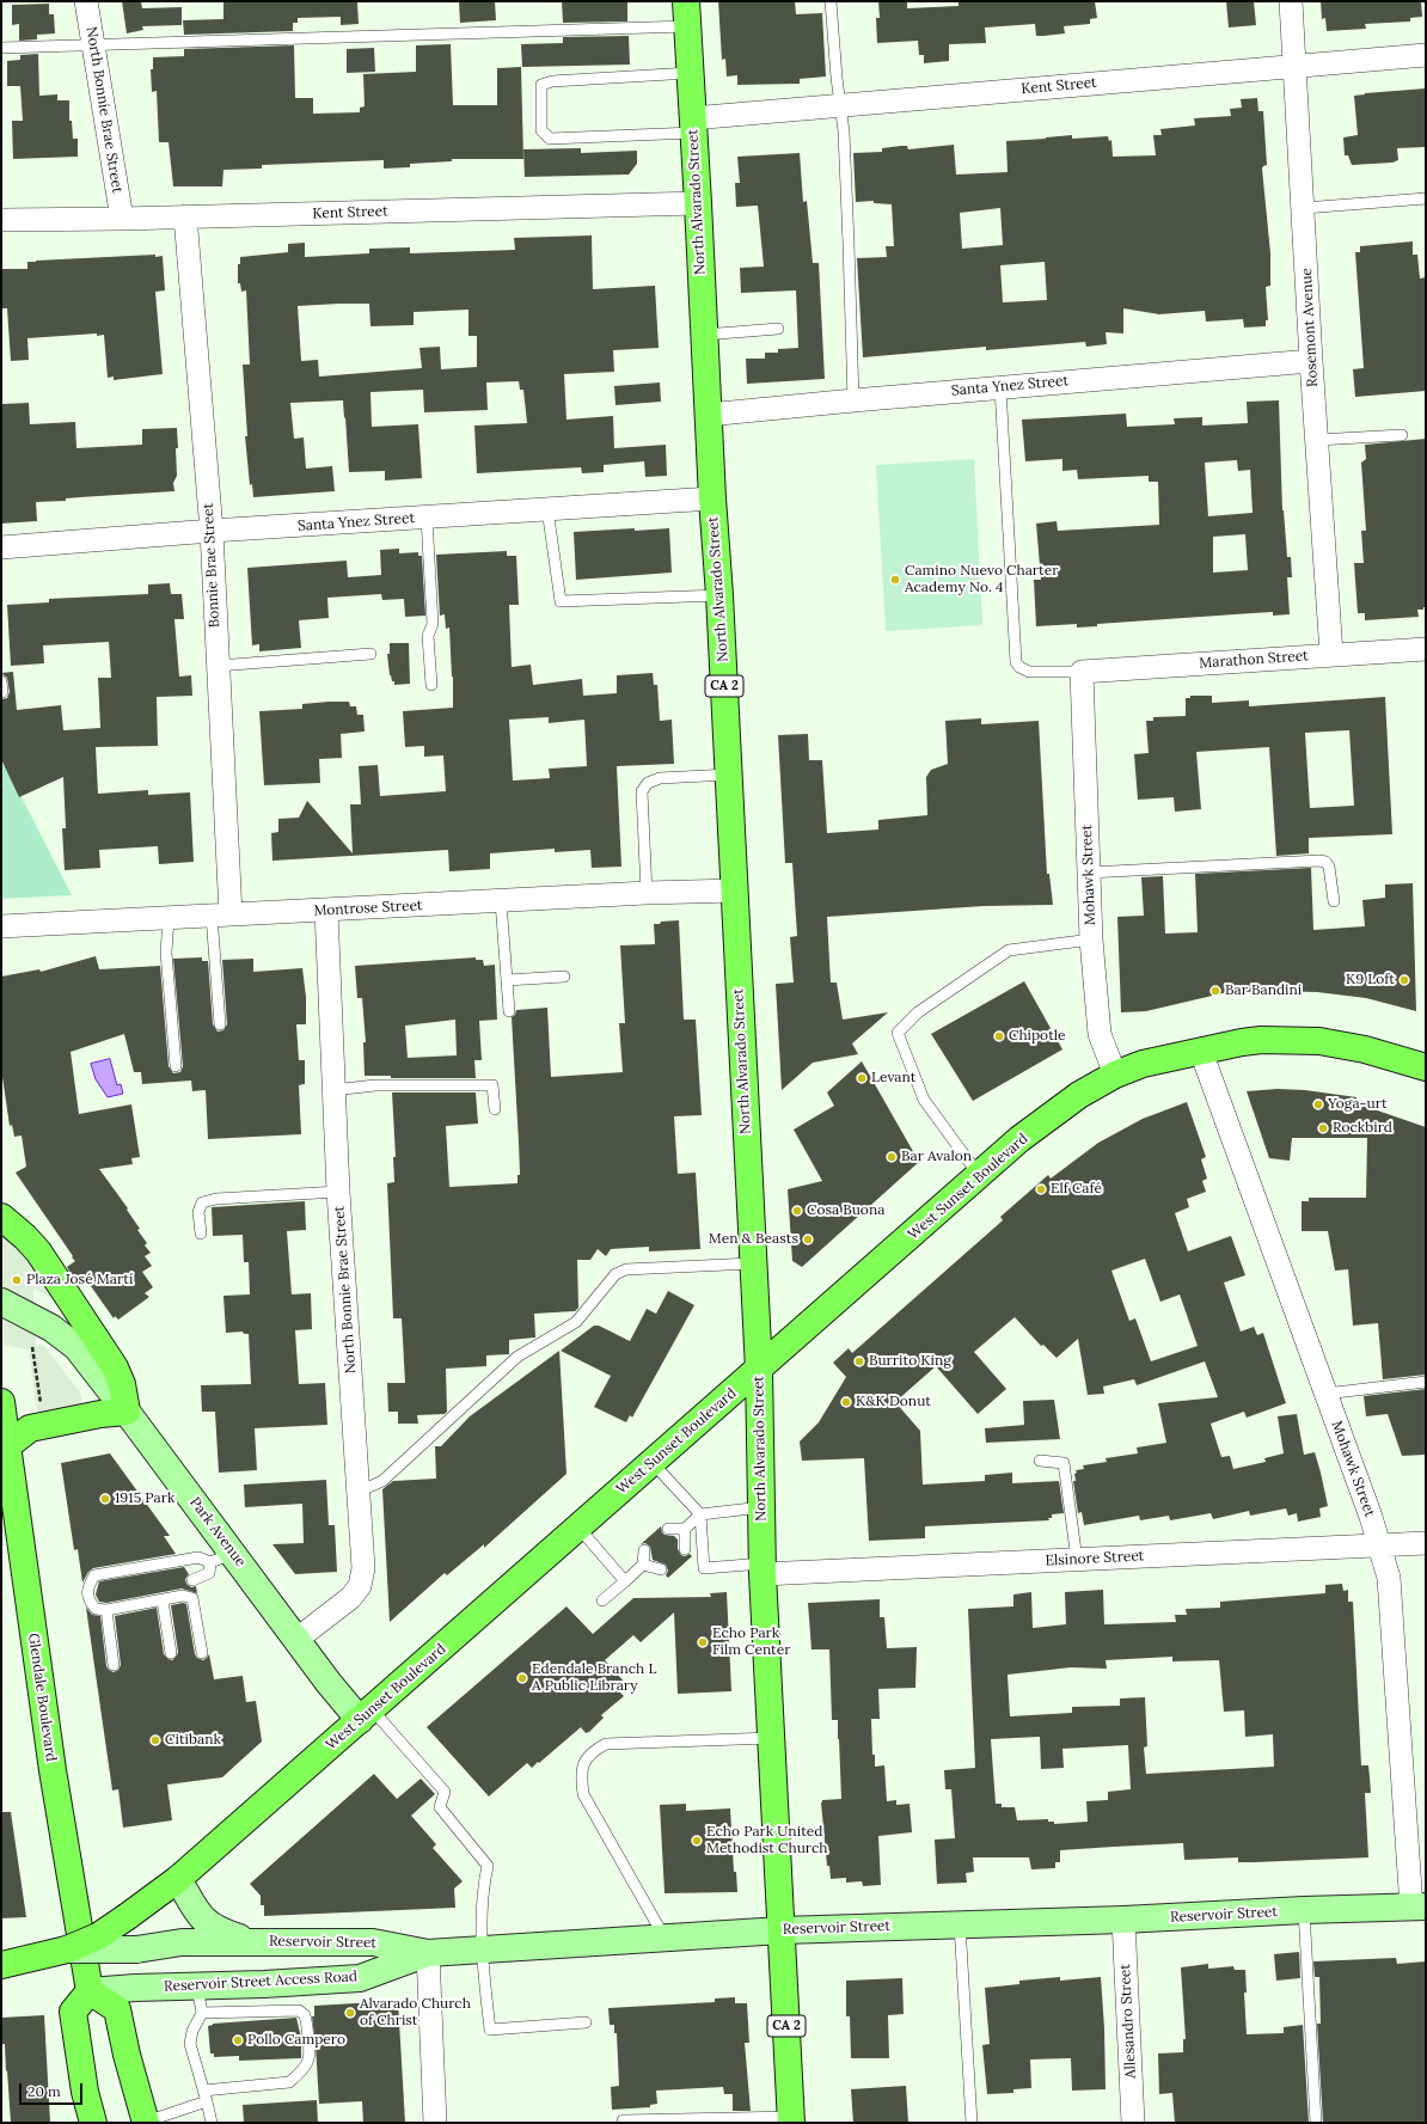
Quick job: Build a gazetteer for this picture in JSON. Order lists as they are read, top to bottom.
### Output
{
  "streets": {
    "main road": [
      "North Alvarado Street",
      "CA 2",
      "West Sunset Boulevard",
      "Glendale Boulevard"
    ],
    "street": [
      "Kent Street",
      "North Bonnie Brae Street",
      "Rosemont Avenue",
      "Santa Ynez Street",
      "Bonnie Brae Street",
      "Marathon Street",
      "Mohawk Street",
      "Montrose Street",
      "Park Avenue",
      "Elsinore Street",
      "Reservoir Street",
      "Reservoir Street Access Road",
      "Allesandro Street"
    ]
  },
  "crossings": [
    ["Kent Street", "North Bonnie Brae Street"],
    ["Kent Street", "North Alvarado Street"],
    ["Kent Street", "Rosemont Avenue"],
    ["Kent Street", "Bonnie Brae Street"],
    ["North Bonnie Brae Street", "Montrose Street"],
    ["North Bonnie Brae Street", "Park Avenue"],
    ["North Alvarado Street", "Santa Ynez Street"],
    ["North Alvarado Street", "Montrose Street"],
    ["North Alvarado Street", "West Sunset Boulevard"],
    ["North Alvarado Street", "Elsinore Street"],
    ["North Alvarado Street", "Reservoir Street"],
    ["Rosemont Avenue", "Santa Ynez Street"],
    ["Rosemont Avenue", "Marathon Street"],
    ["Santa Ynez Street", "Bonnie Brae Street"],
    ["Bonnie Brae Street", "Montrose Street"],
    ["Marathon Street", "Mohawk Street"],
    ["Mohawk Street", "West Sunset Boulevard"],
    ["Mohawk Street", "Elsinore Street"],
    ["Mohawk Street", "Reservoir Street"],
    ["West Sunset Boulevard", "Park Avenue"],
    ["West Sunset Boulevard", "Reservoir Street"],
    ["Glendale Boulevard", "Reservoir Street Access Road"],
    ["Reservoir Street", "Reservoir Street Access Road"],
    ["Reservoir Street", "Allesandro Street"]
  ],
  "places": [
    "Camino Nuevo Charter Academy No. 4",
    "K9 Loft",
    "Bar Bandini",
    "Chipotle",
    "Levant",
    "Yoga-urt",
    "Rockbird",
    "Bar Avalon",
    "Elf Café",
    "Cosa Buona",
    "Men & Beasts",
    "Plaza José Martí",
    "Burrito King",
    "K&K Donut",
    "1915 Park",
    "Echo Park Film Center",
    "Edendale Branch L A Public Library",
    "Citibank",
    "Echo Park United Methodist Church",
    "Alvarado Church of Christ",
    "Pollo Campero"
  ],
  "scale_bar": "20 m"
}
